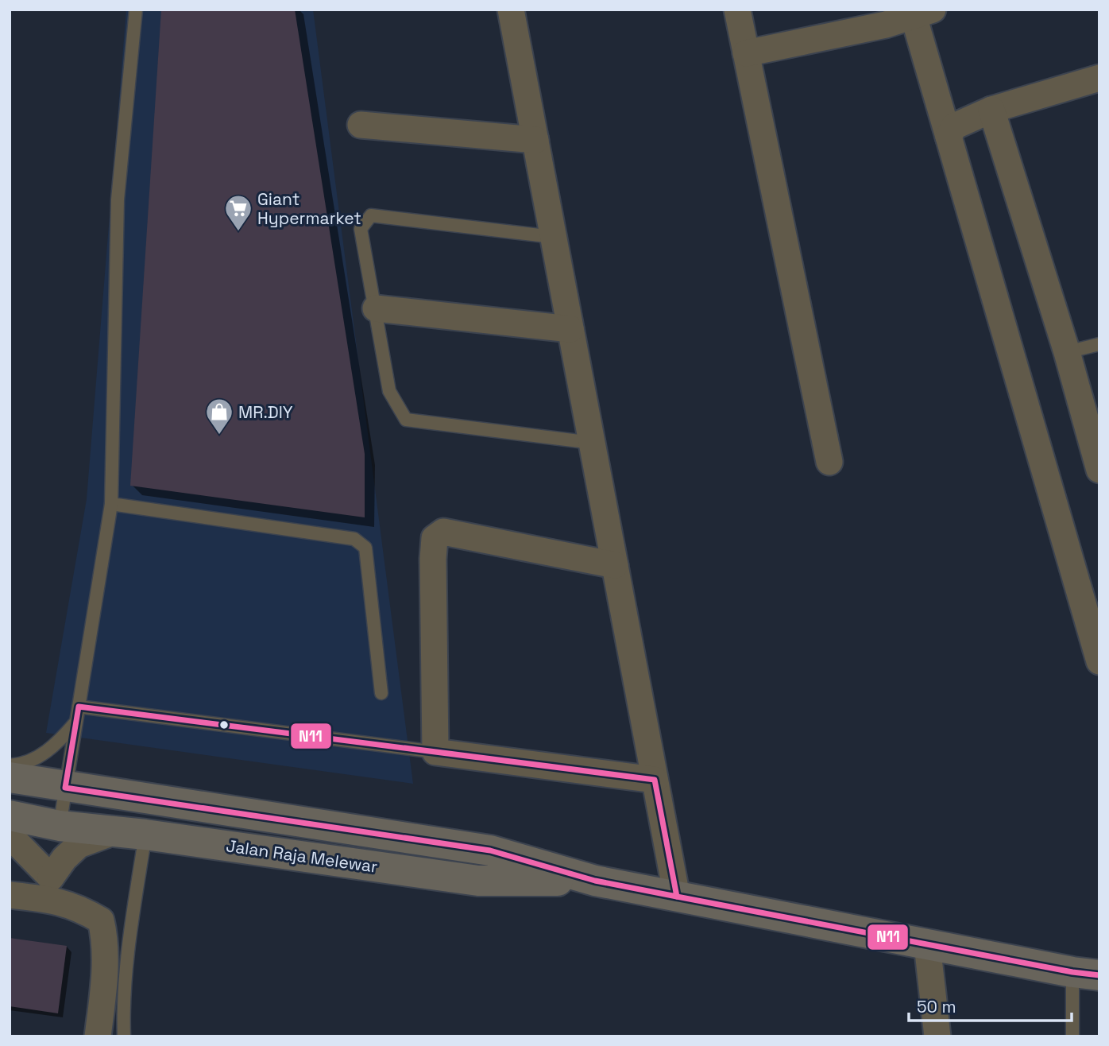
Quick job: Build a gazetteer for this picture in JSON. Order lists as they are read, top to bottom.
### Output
{
  "streets": {
    "highway": ["Jalan Raja Melewar"]
  },
  "places": {
    "supermarket": ["Giant Hypermarket"],
    "shop": ["MR.DIY"]
  },
  "lines": ["transit line N11"],
  "scale_bar": "50 m"
}
